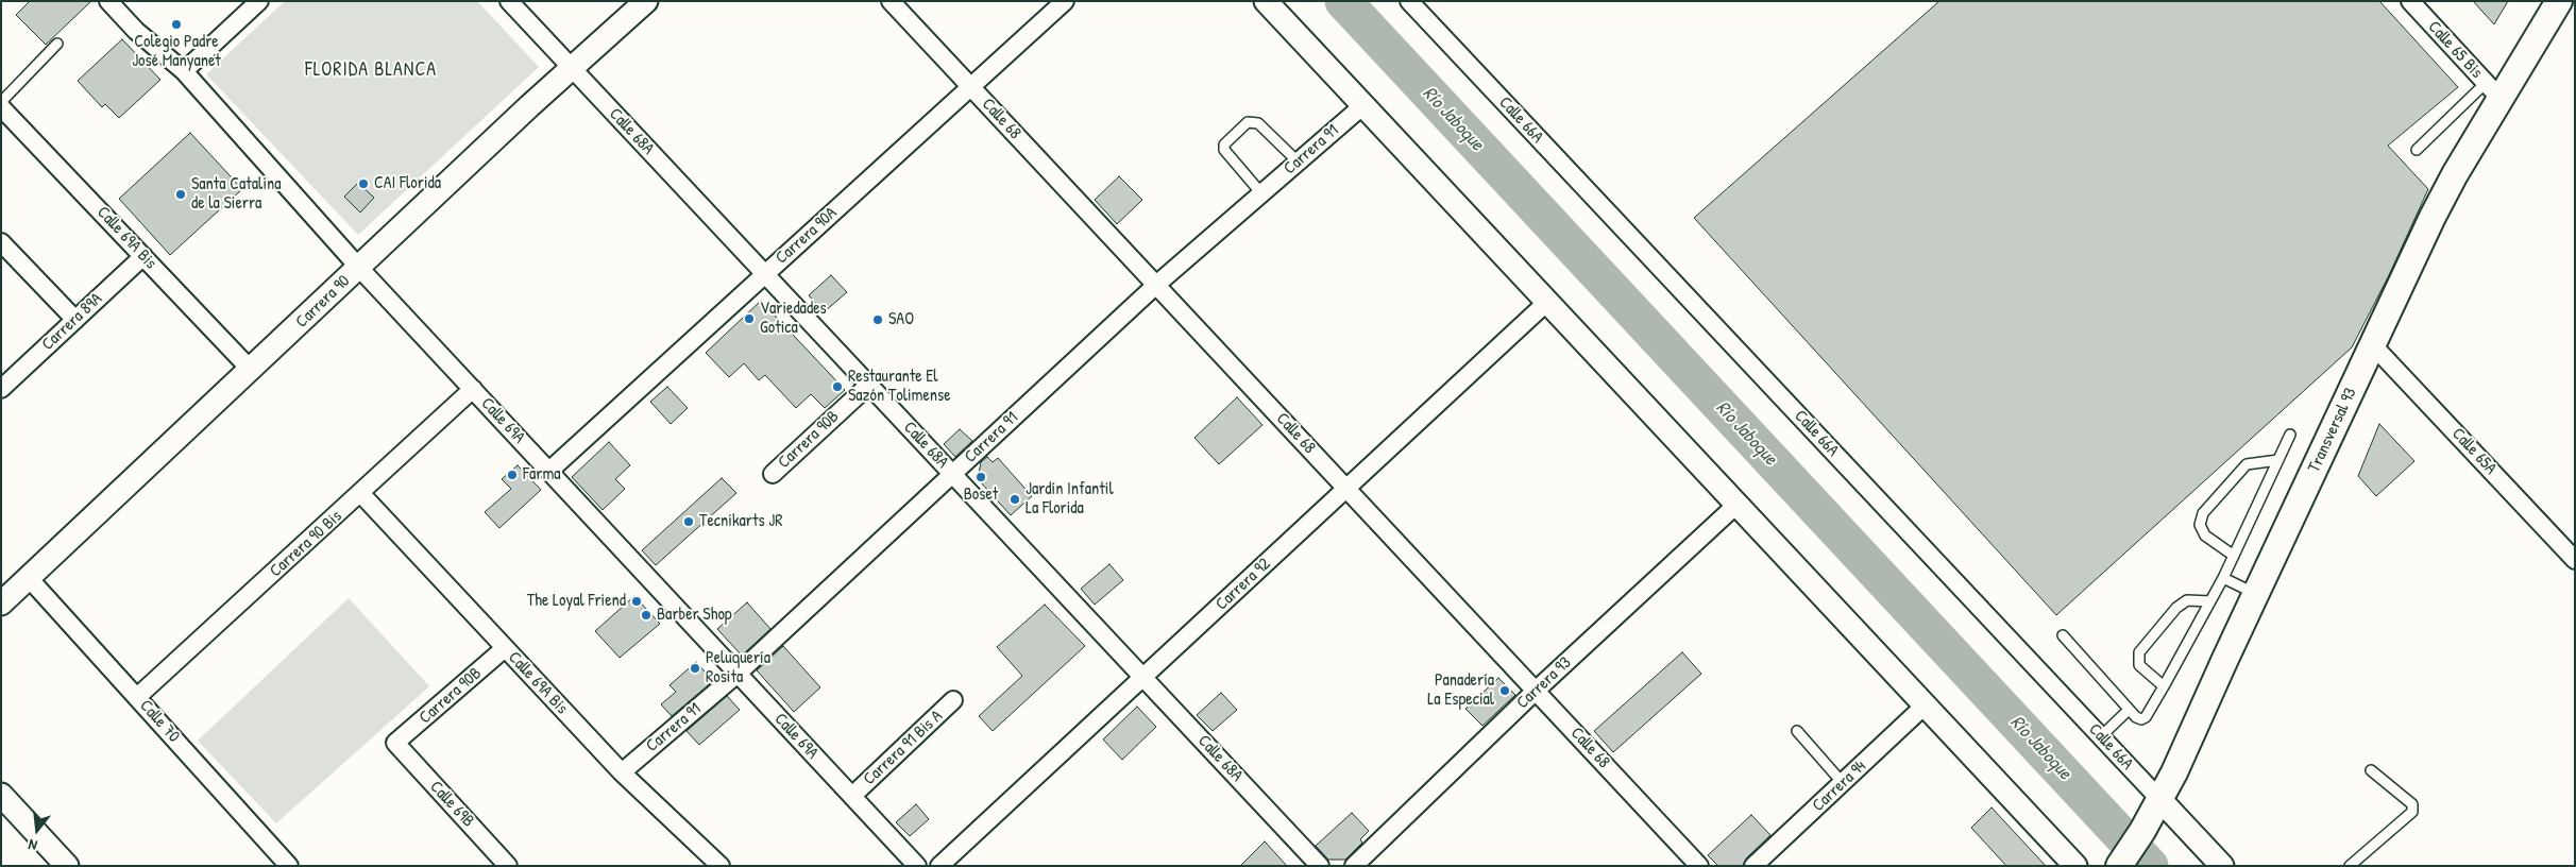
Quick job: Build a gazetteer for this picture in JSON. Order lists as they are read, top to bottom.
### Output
{
  "streets": {
    "main road": ["Transversal 93"],
    "street": [
      "Calle 65 Bis",
      "Calle 68",
      "Calle 66A",
      "Calle 68A",
      "Carrera 91",
      "Carrera 90A",
      "Calle 69A Bis",
      "Carrera 90",
      "Carrera 89A",
      "Calle 69A",
      "Carrera 90B",
      "Calle 65A",
      "Carrera 90 Bis",
      "Carrera 92",
      "Carrera 93",
      "Calle 70",
      "Carrera 91 Bis A",
      "Carrera 94",
      "Calle 69B"
    ]
  },
  "crossings": [
    ["Calle 65 Bis", "Transversal 93"],
    ["Calle 68", "Carrera 91"],
    ["Calle 68", "Carrera 90A"],
    ["Calle 68", "Carrera 92"],
    ["Calle 68", "Carrera 93"],
    ["Calle 66A", "Transversal 93"],
    ["Calle 68A", "Carrera 91"],
    ["Calle 68A", "Carrera 90A"],
    ["Calle 68A", "Carrera 90"],
    ["Calle 68A", "Carrera 90B"],
    ["Calle 68A", "Carrera 92"],
    ["Carrera 91", "Calle 69A Bis"],
    ["Carrera 91", "Calle 69A"],
    ["Carrera 90A", "Calle 69A"],
    ["Calle 69A Bis", "Carrera 90"],
    ["Calle 69A Bis", "Carrera 89A"],
    ["Calle 69A Bis", "Carrera 90B"],
    ["Calle 69A Bis", "Carrera 90 Bis"],
    ["Carrera 90", "Calle 69A"],
    ["Carrera 90", "Calle 70"],
    ["Calle 69A", "Carrera 90 Bis"],
    ["Calle 69A", "Carrera 91 Bis A"],
    ["Transversal 93", "Calle 65A"],
    ["Carrera 90B", "Calle 69B"],
    ["Carrera 90 Bis", "Calle 70"]
  ],
  "districts": ["FLORIDA BLANCA"],
  "water": ["Río Jaboque"],
  "places": [
    "Colegio Padre José Manyanet",
    "CAI Florida",
    "Santa Catalina de la Sierra",
    "Variedades Gotica",
    "SAO",
    "Restaurante El Sazón Tolimense",
    "Farma",
    "Boset",
    "Jardín Infantil La Florida",
    "Tecnikarts JR",
    "The Loyal Friend",
    "Barber Shop",
    "Peluquería Rosita",
    "Panadería La Especial"
  ],
  "north": "bottom"
}
